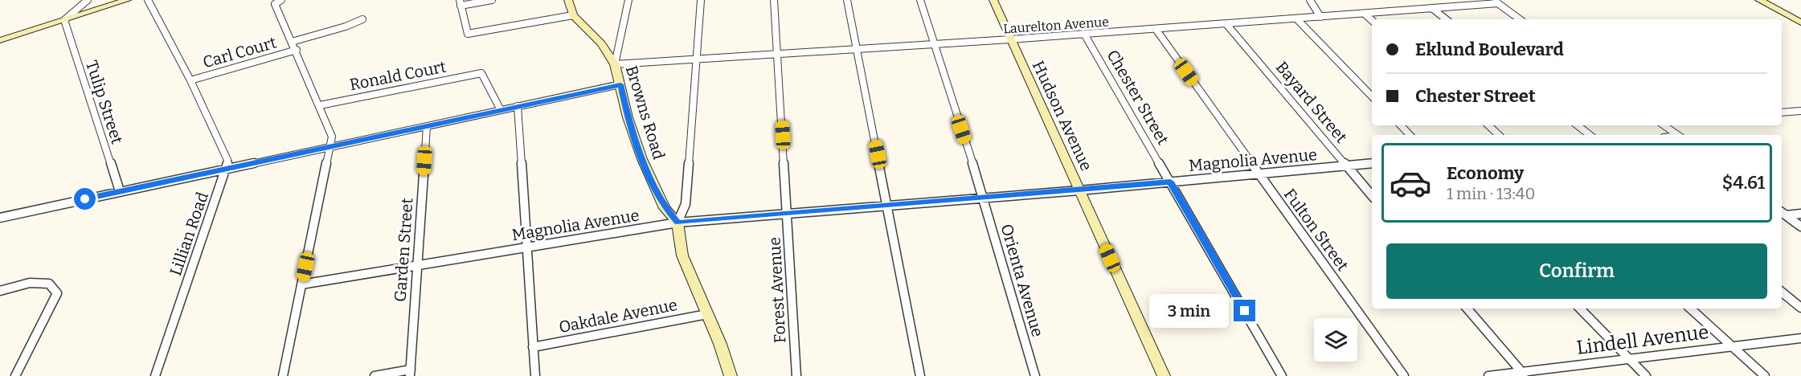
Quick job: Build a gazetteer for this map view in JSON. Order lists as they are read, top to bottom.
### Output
{
  "streets": {
    "street": [
      "Laurelton Avenue",
      "Carl Court",
      "Ronald Court",
      "Chester Street",
      "Tulip Street",
      "Bayard Street",
      "Browns Road",
      "Hudson Avenue",
      "Magnolia Avenue",
      "Fulton Street",
      "Lillian Road",
      "Garden Street",
      "Orienta Avenue",
      "Forest Avenue",
      "Oakdale Avenue",
      "Lindell Avenue"
    ]
  },
  "crossings": [
    ["Laurelton Avenue", "Chester Street"],
    ["Laurelton Avenue", "Bayard Street"],
    ["Laurelton Avenue", "Browns Road"],
    ["Laurelton Avenue", "Hudson Avenue"],
    ["Laurelton Avenue", "Fulton Street"],
    ["Laurelton Avenue", "Orienta Avenue"],
    ["Laurelton Avenue", "Forest Avenue"],
    ["Chester Street", "Magnolia Avenue"],
    ["Bayard Street", "Magnolia Avenue"],
    ["Browns Road", "Magnolia Avenue"],
    ["Browns Road", "Oakdale Avenue"],
    ["Hudson Avenue", "Magnolia Avenue"],
    ["Magnolia Avenue", "Fulton Street"],
    ["Magnolia Avenue", "Garden Street"],
    ["Magnolia Avenue", "Orienta Avenue"],
    ["Magnolia Avenue", "Forest Avenue"]
  ],
  "page": {
    "banner": ["Eklund Boulevard", "Chester Street"],
    "list": [
      {
        "name": "Economy",
        "note": "1 min · 13:40",
        "value": "$4.61"
      }
    ],
    "buttons": "Confirm",
    "bubble": "3 min"
  }
}
